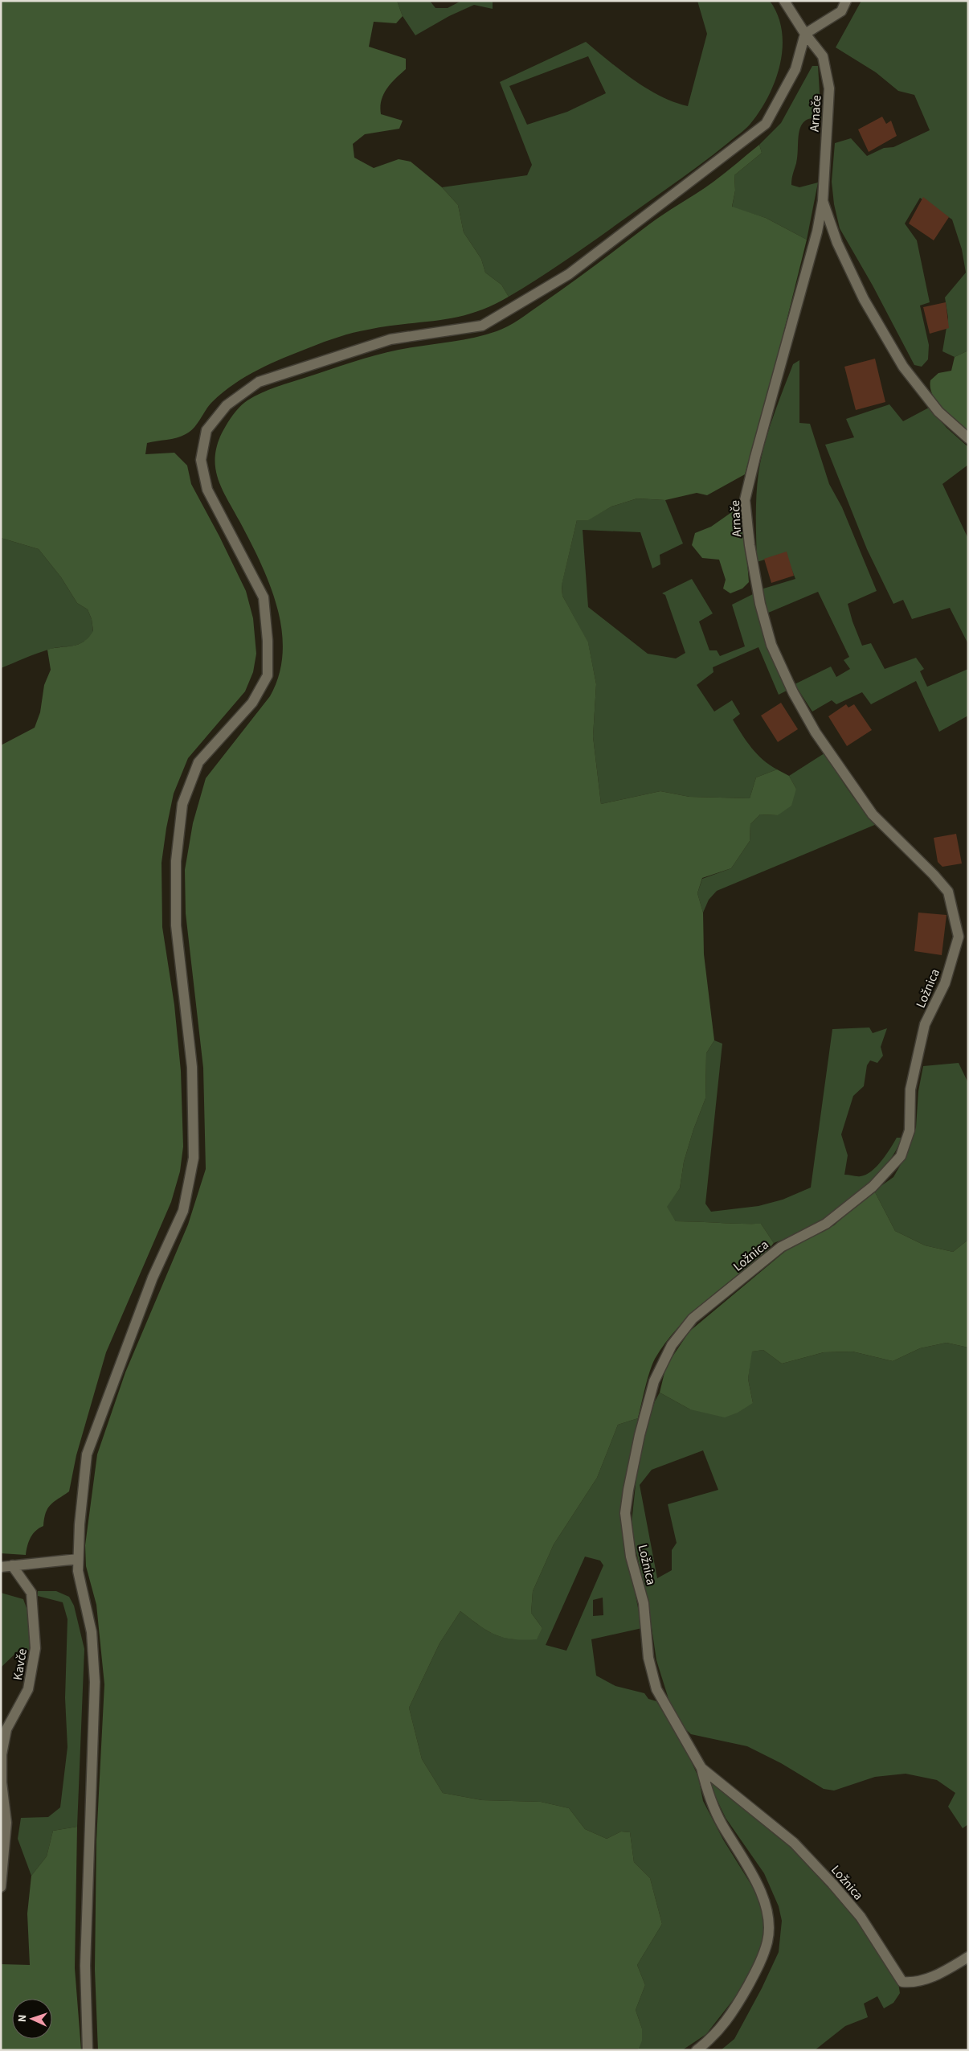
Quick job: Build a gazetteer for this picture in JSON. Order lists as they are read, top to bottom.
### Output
{
  "streets": {
    "street": ["Arnače", "Ložnica", "Kavče"]
  },
  "crossings": [
    ["Arnače", "Ložnica"]
  ],
  "north": "left"
}
